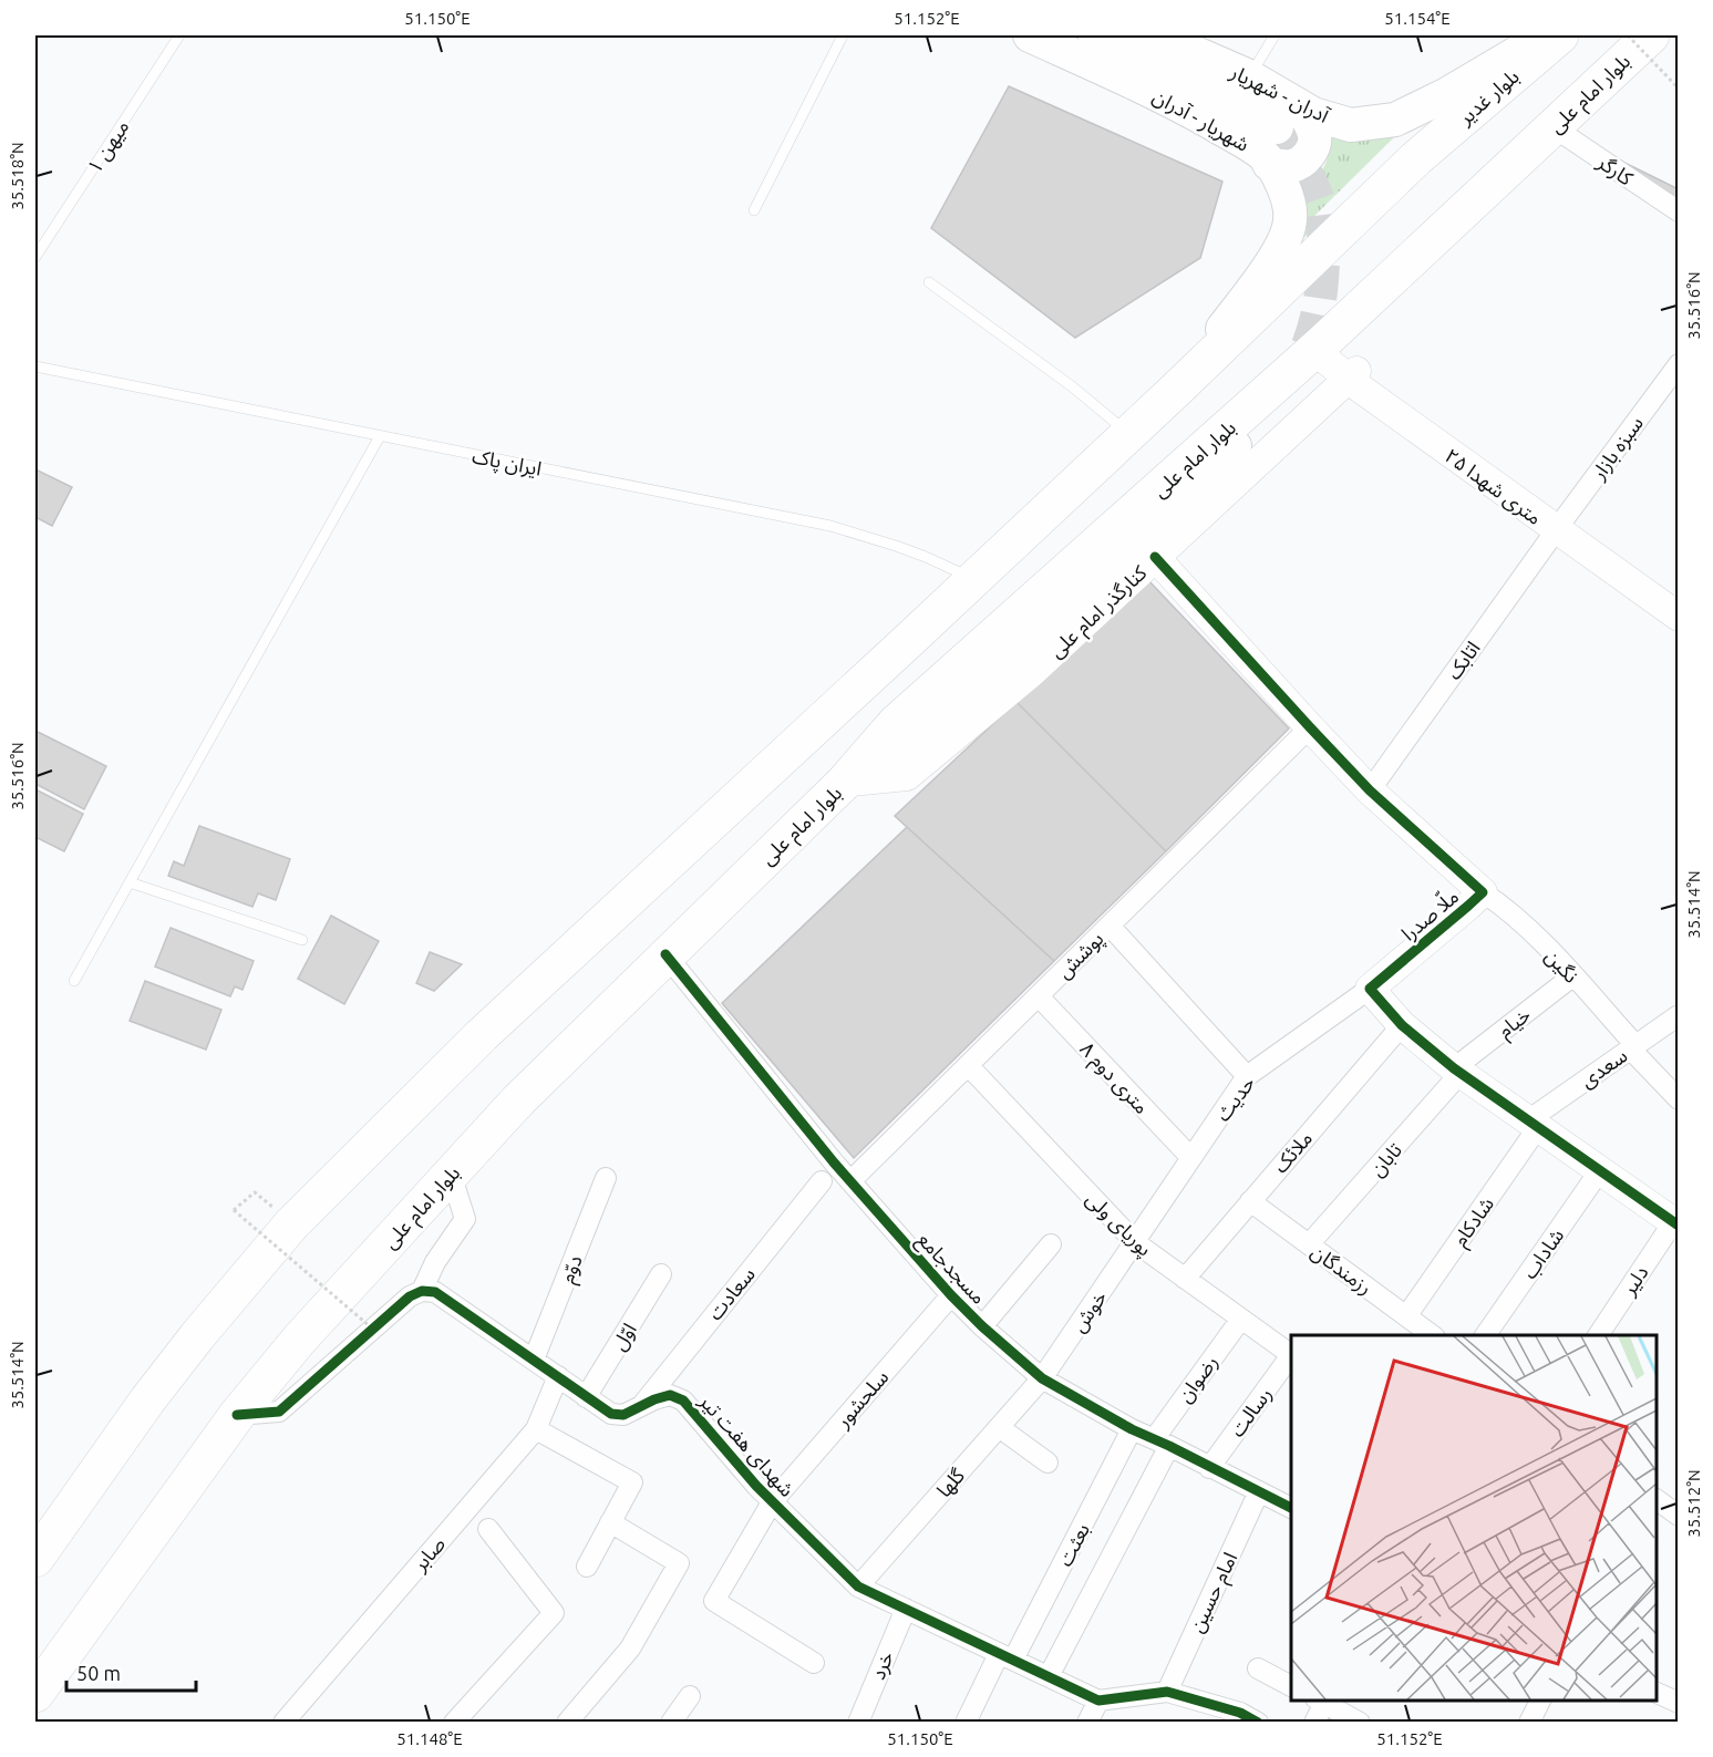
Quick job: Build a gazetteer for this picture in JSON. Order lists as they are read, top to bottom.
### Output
{
  "streets": {
    "highway": ["بلوار امام علی", "بلوار غدیر"],
    "main road": ["آدران - شهریار", "شهریار - آدران"],
    "street": [
      "کارگر",
      "سبزه بازار",
      "۲۵ متری شهدا",
      "کنارگذر امام علی",
      "اتابک",
      "ملّا صدرا",
      "پوشش",
      "نگین",
      "خیام",
      "سعدی",
      "۸ متری دوم",
      "حدیث",
      "ملائک",
      "تابان",
      "شادکام",
      "پوریای ولی",
      "شاداب",
      "مسجدجامع",
      "دوّم",
      "رزمندگان",
      "دلیر",
      "سعادت",
      "خوش",
      "اوّل",
      "رضوان",
      "سلحشور",
      "رسالت",
      "شهدای هفت تیر",
      "گلها",
      "بعثت",
      "صابر",
      "امام حسین",
      "خرد"
    ],
    "lane": ["میهن ۱", "ایران پاک"]
  },
  "crossings": [
    ["بلوار امام علی", "کارگر"],
    ["بلوار امام علی", "۲۵ متری شهدا"],
    ["بلوار امام علی", "کنارگذر امام علی"],
    ["بلوار امام علی", "مسجدجامع"],
    ["بلوار غدیر", "شهریار - آدران"],
    ["سبزه بازار", "۲۵ متری شهدا"],
    ["سبزه بازار", "اتابک"],
    ["۲۵ متری شهدا", "کنارگذر امام علی"],
    ["۲۵ متری شهدا", "اتابک"],
    ["کنارگذر امام علی", "ملّا صدرا"],
    ["اتابک", "ملّا صدرا"],
    ["ملّا صدرا", "پوشش"],
    ["ملّا صدرا", "نگین"],
    ["ملّا صدرا", "حدیث"],
    ["پوشش", "۸ متری دوم"],
    ["پوشش", "پوریای ولی"],
    ["پوشش", "مسجدجامع"],
    ["نگین", "خیام"],
    ["نگین", "سعدی"],
    ["خیام", "تابان"],
    ["سعدی", "شادکام"],
    ["۸ متری دوم", "حدیث"],
    ["حدیث", "پوریای ولی"],
    ["حدیث", "خوش"],
    ["ملائک", "پوریای ولی"],
    ["ملائک", "رزمندگان"],
    ["تابان", "رزمندگان"],
    ["شادکام", "رزمندگان"],
    ["پوریای ولی", "خوش"],
    ["پوریای ولی", "رضوان"],
    ["مسجدجامع", "خوش"],
    ["مسجدجامع", "رضوان"],
    ["مسجدجامع", "سلحشور"],
    ["مسجدجامع", "رسالت"],
    ["مسجدجامع", "گلها"],
    ["مسجدجامع", "بعثت"],
    ["مسجدجامع", "امام حسین"],
    ["دوّم", "شهدای هفت تیر"],
    ["سعادت", "شهدای هفت تیر"],
    ["خوش", "گلها"],
    ["اوّل", "شهدای هفت تیر"],
    ["رضوان", "شهدای هفت تیر"],
    ["سلحشور", "شهدای هفت تیر"],
    ["شهدای هفت تیر", "گلها"],
    ["شهدای هفت تیر", "بعثت"],
    ["شهدای هفت تیر", "صابر"],
    ["شهدای هفت تیر", "خرد"]
  ],
  "scale_bar": "50 m",
  "coordinates": [
    "51.150°E",
    "51.152°E",
    "51.154°E",
    "35.518°N",
    "35.516°N",
    "35.514°N",
    "35.512°N",
    "51.148°E"
  ]
}
